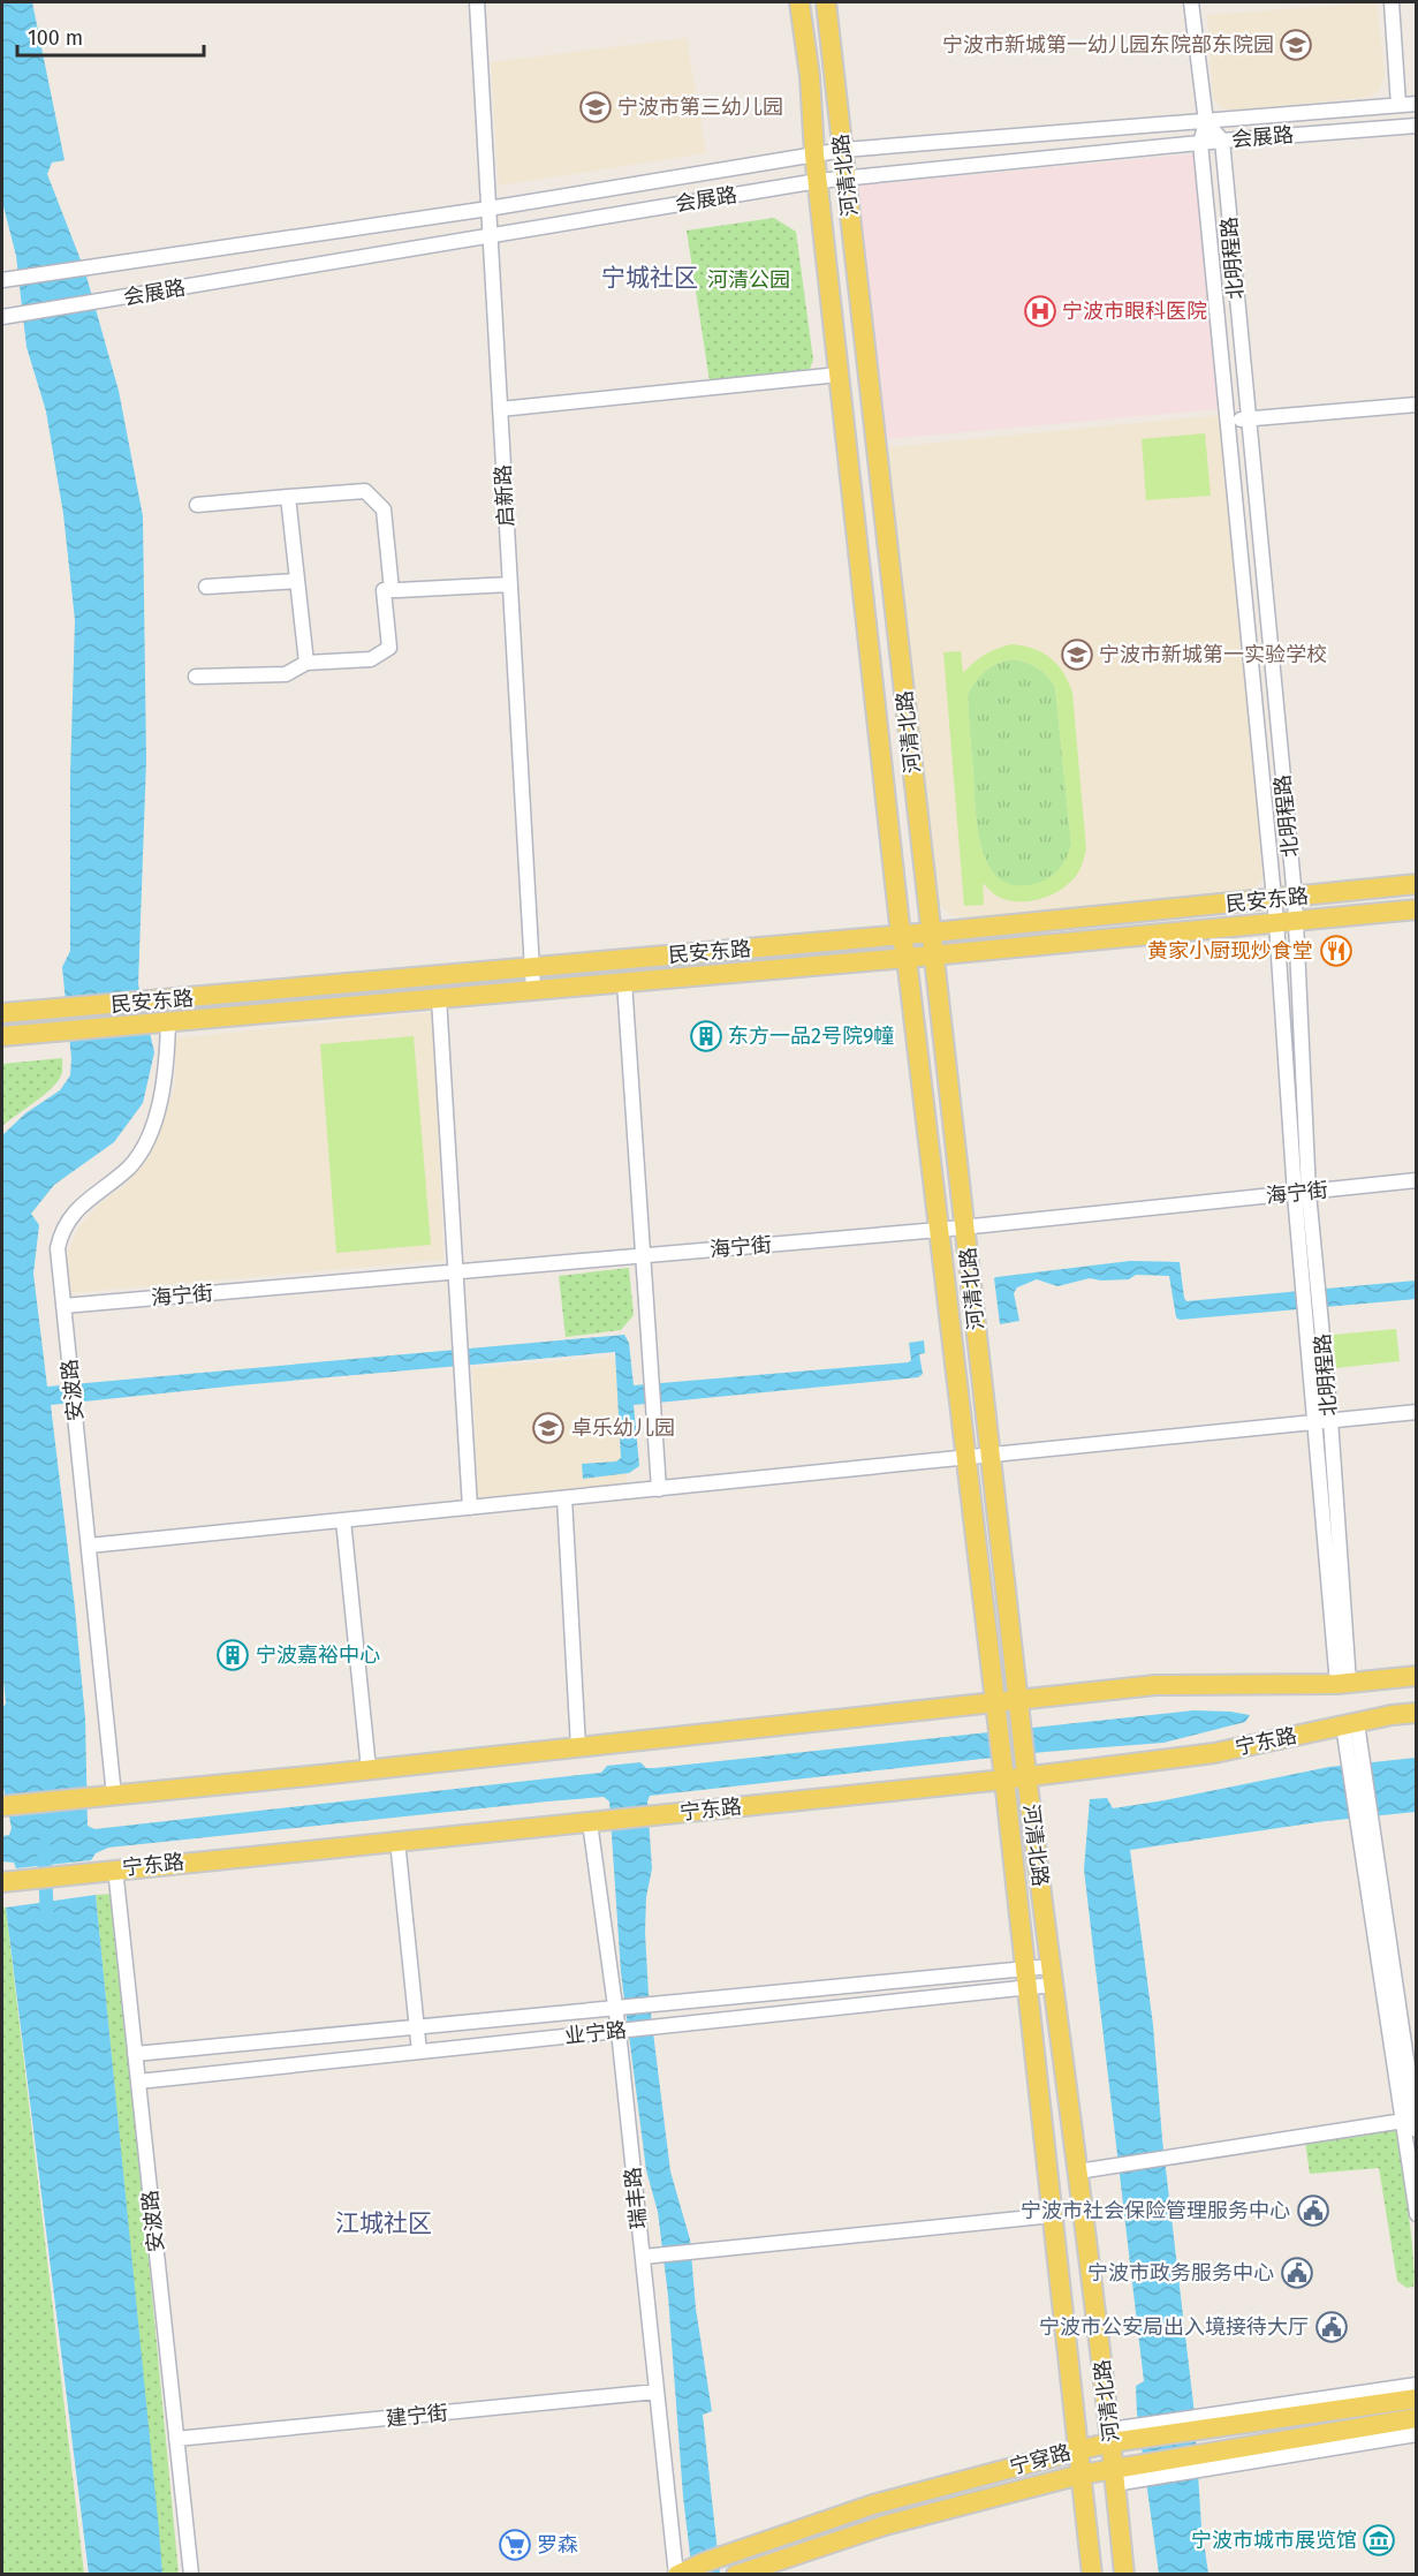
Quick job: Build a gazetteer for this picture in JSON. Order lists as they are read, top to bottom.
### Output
{
  "streets": {
    "main road": [
      "河清北路",
      "民安东路",
      "宁东路",
      "宁穿路"
    ],
    "street": [
      "会展路",
      "北明程路",
      "启新路",
      "海宁街",
      "安波路",
      "业宁路",
      "瑞丰路",
      "建宁街"
    ]
  },
  "crossings": [
    ["会展路", "河清北路"],
    ["会展路", "北明程路"],
    ["会展路", "启新路"],
    ["河清北路", "民安东路"],
    ["河清北路", "海宁街"],
    ["河清北路", "宁东路"],
    ["河清北路", "业宁路"],
    ["河清北路", "宁穿路"],
    ["北明程路", "民安东路"],
    ["北明程路", "海宁街"],
    ["启新路", "民安东路"],
    ["民安东路", "安波路"],
    ["海宁街", "安波路"],
    ["安波路", "宁东路"],
    ["安波路", "业宁路"],
    ["安波路", "建宁街"],
    ["宁东路", "瑞丰路"],
    ["业宁路", "瑞丰路"],
    ["瑞丰路", "建宁街"],
    ["瑞丰路", "宁穿路"]
  ],
  "districts": ["宁城社区", "江城社区"],
  "parks": ["河清公园"],
  "places": {
    "school or university": [
      "宁波市新城第一幼儿园东院部东院园",
      "宁波市第三幼儿园",
      "宁波市新城第一实验学校",
      "卓乐幼儿园"
    ],
    "hospital": ["宁波市眼科医院"],
    "restaurant": ["黄家小厨现炒食堂"],
    "building": ["东方一品2号院9幢", "宁波嘉裕中心"],
    "public building": ["宁波市社会保险管理服务中心", "宁波市政务服务中心", "宁波市公安局出入境接待大厅"],
    "museum": ["宁波市城市展览馆"],
    "supermarket": ["罗森"]
  },
  "scale_bar": "100 m"
}
